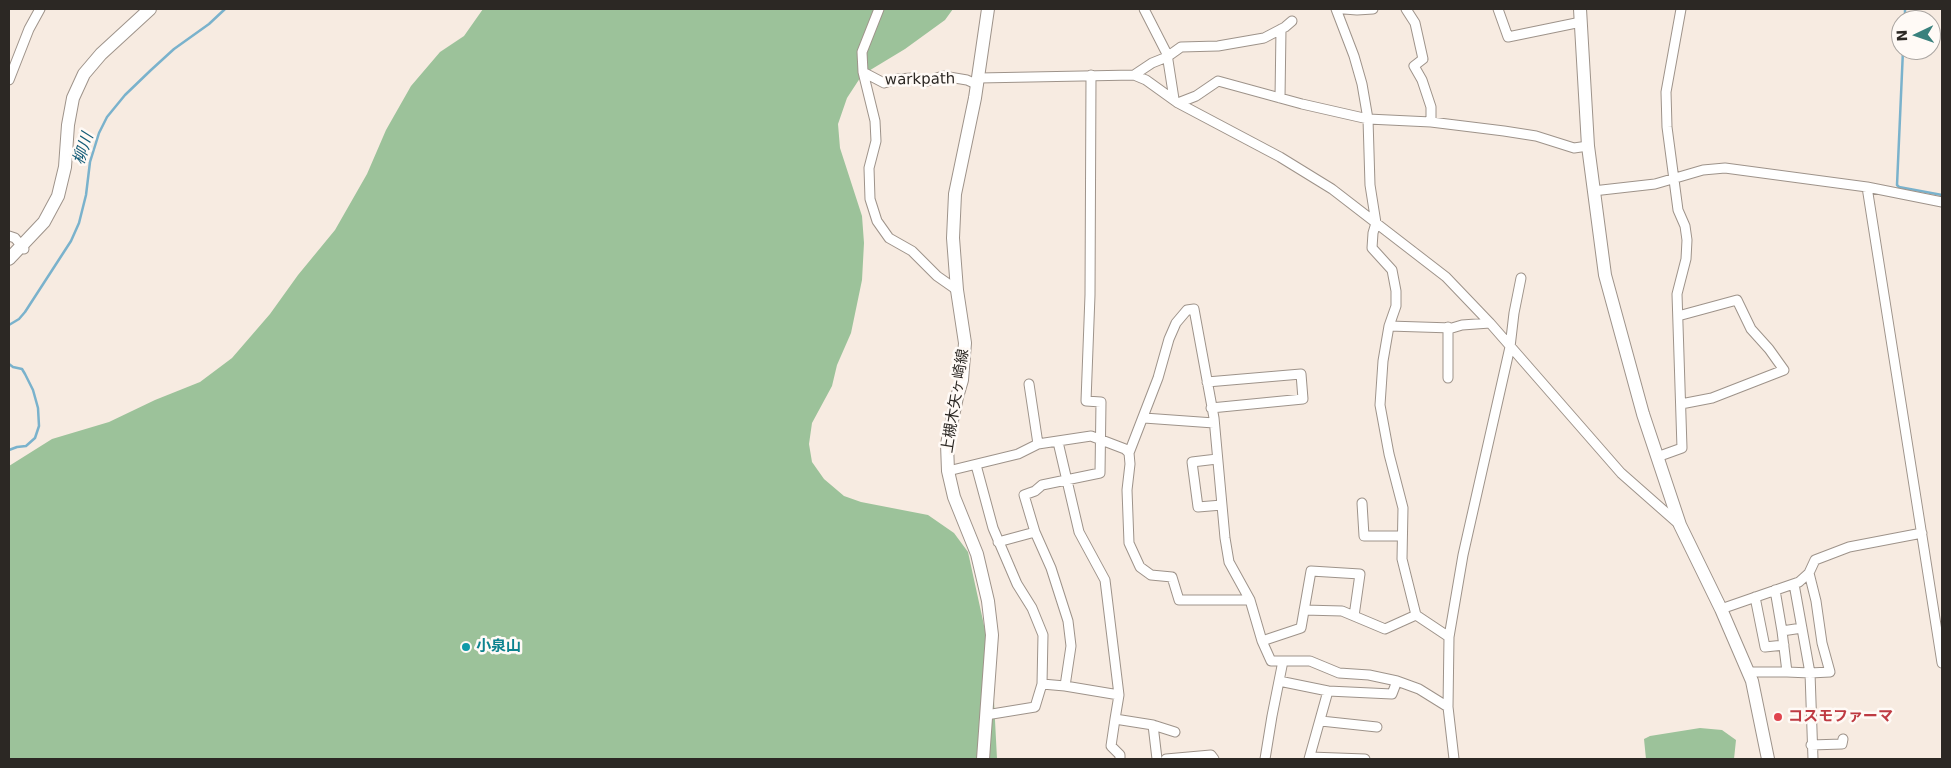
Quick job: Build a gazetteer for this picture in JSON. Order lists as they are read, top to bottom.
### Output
{
  "streets": {
    "street": ["warkpath", "上槻木矢ヶ崎線"]
  },
  "crossings": [
    ["warkpath", "上槻木矢ヶ崎線"]
  ],
  "water": ["柳川"],
  "places": ["小泉山", "コスモファーマ"],
  "north": "left"
}
